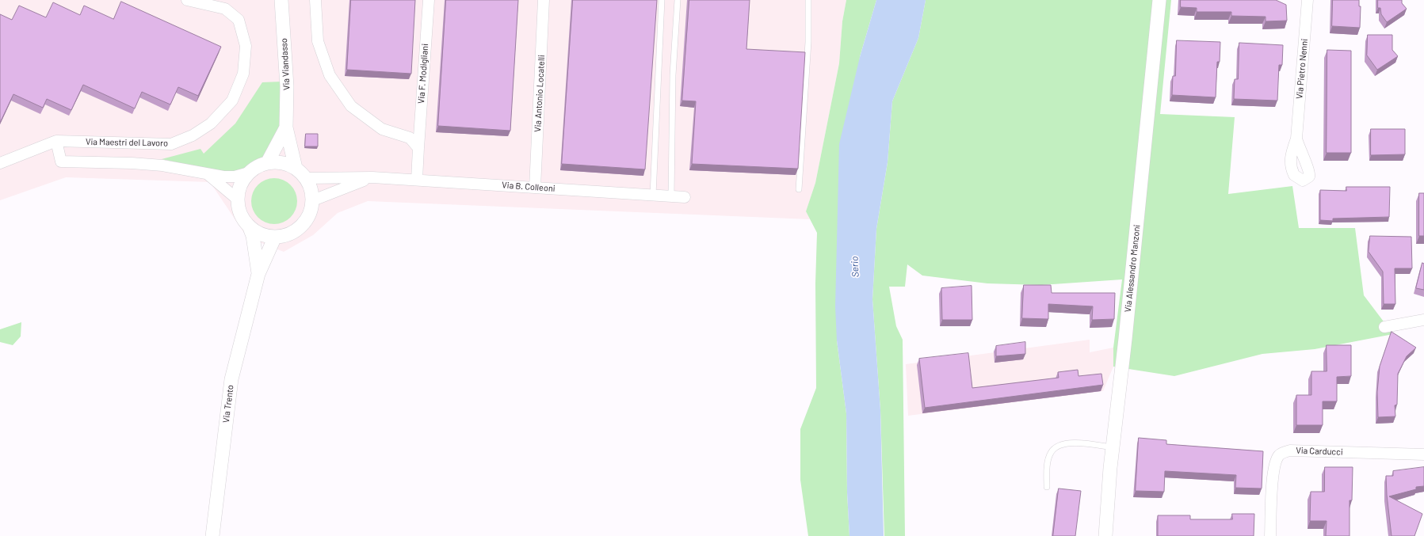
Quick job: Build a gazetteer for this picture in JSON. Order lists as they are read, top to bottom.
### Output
{
  "streets": {
    "street": [
      "Via Viandasso",
      "Via Pietro Nenni",
      "Via F. Modigliani",
      "Via Antonio Locatelli",
      "Via Maestri del Lavoro",
      "Via B. Colleoni",
      "Via Alessandro Manzoni",
      "Via Trento",
      "Via Carducci"
    ]
  },
  "crossings": [
    ["Via Viandasso", "Via B. Colleoni"],
    ["Via Viandasso", "Via Trento"],
    ["Via F. Modigliani", "Via B. Colleoni"],
    ["Via Antonio Locatelli", "Via B. Colleoni"],
    ["Via B. Colleoni", "Via Trento"]
  ],
  "water": ["Serio"]
}
